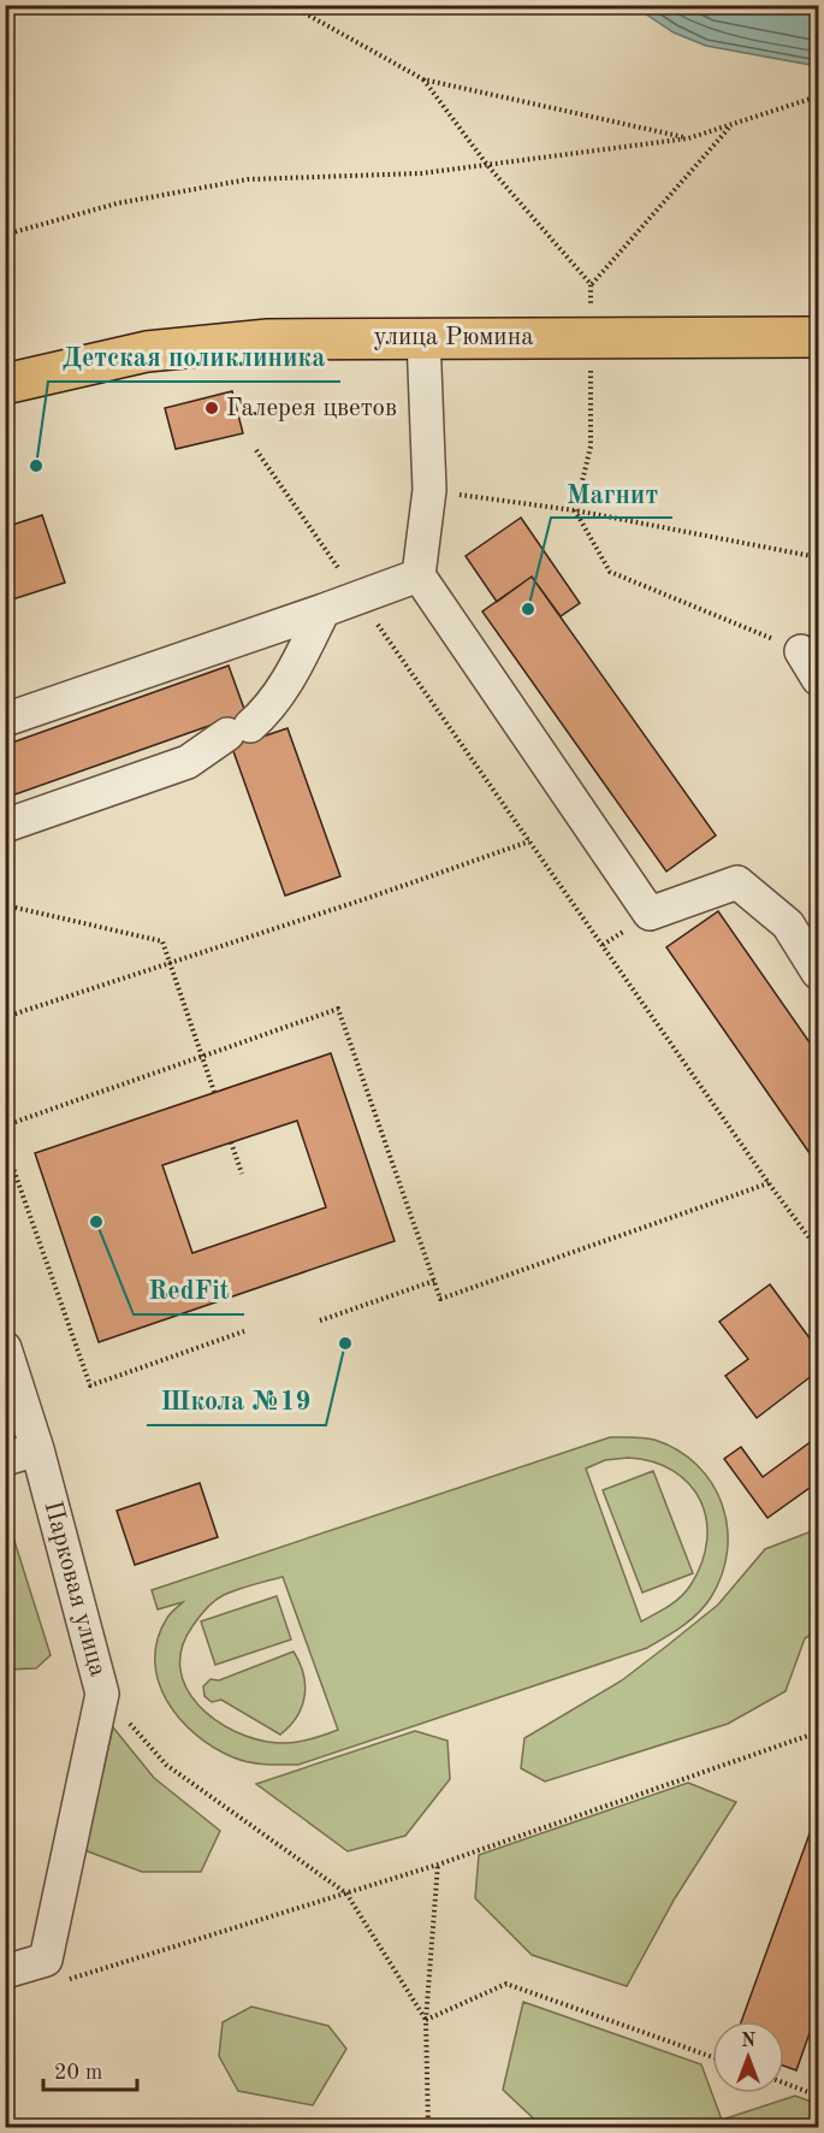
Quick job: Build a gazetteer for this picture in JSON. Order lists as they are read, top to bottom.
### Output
{
  "streets": {
    "main road": ["улица Рюмина"],
    "street": ["Парковая улица"]
  },
  "places": [
    "Галерея цветов",
    "Детская поликлиника",
    "Магнит",
    "RedFit",
    "Школа №19"
  ],
  "scale_bar": "20 m",
  "north": "top"
}
